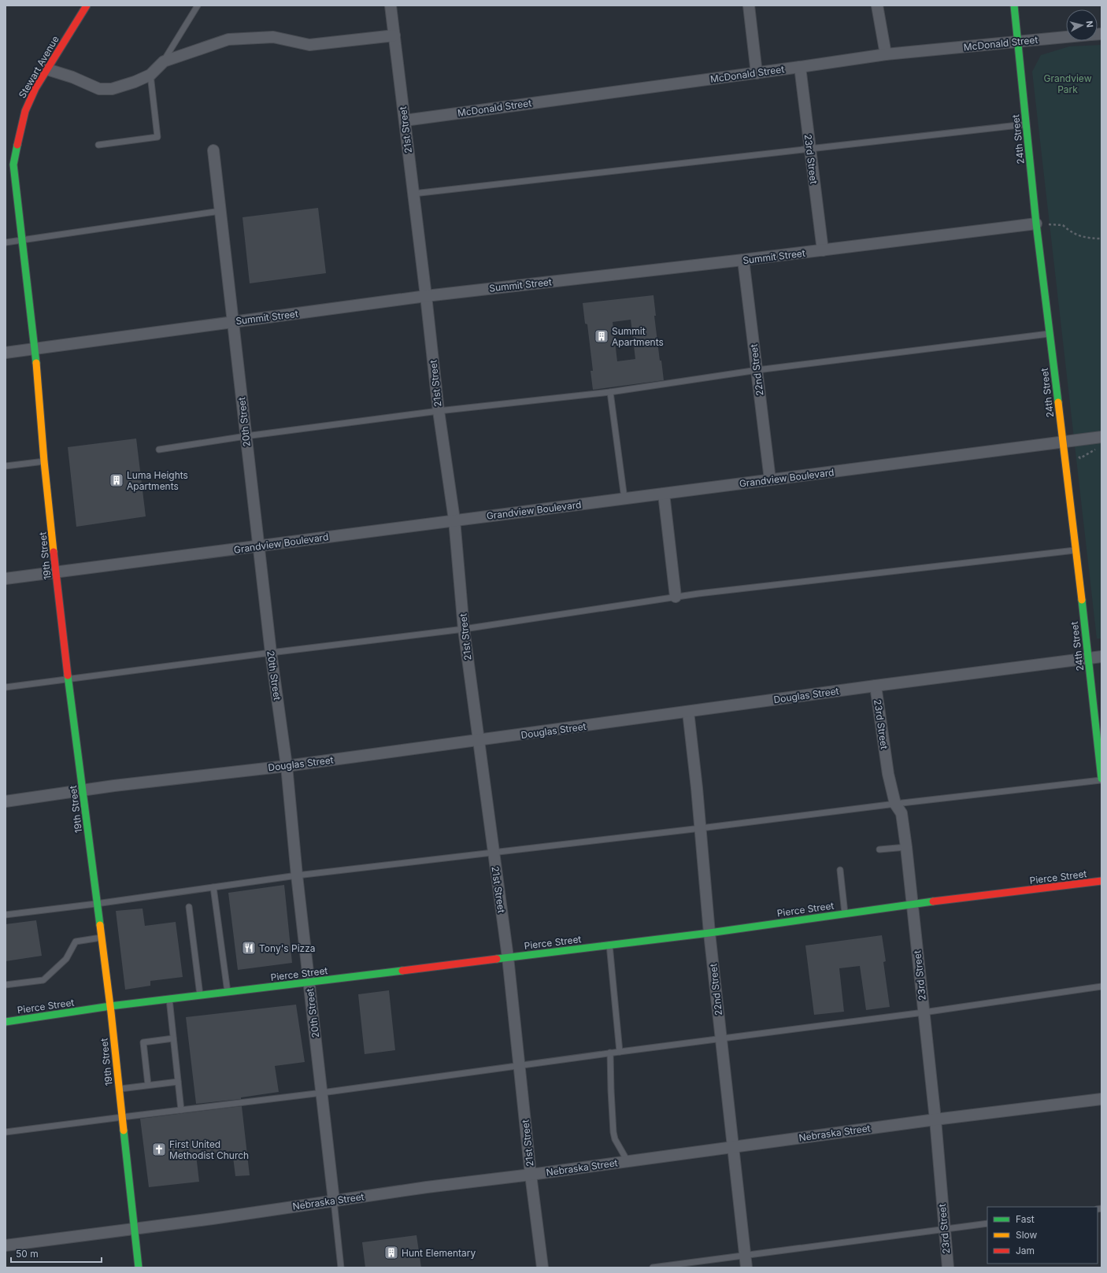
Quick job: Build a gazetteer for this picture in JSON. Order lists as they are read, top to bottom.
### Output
{
  "streets": {
    "street": [
      "McDonald Street",
      "Stewart Avenue",
      "21st Street",
      "24th Street",
      "23rd Street",
      "Summit Street",
      "22nd Street",
      "20th Street",
      "Grandview Boulevard",
      "19th Street",
      "Douglas Street",
      "Pierce Street",
      "Nebraska Street"
    ]
  },
  "crossings": [
    ["McDonald Street", "21st Street"],
    ["McDonald Street", "24th Street"],
    ["McDonald Street", "23rd Street"],
    ["Stewart Avenue", "Summit Street"],
    ["Stewart Avenue", "19th Street"],
    ["21st Street", "Summit Street"],
    ["21st Street", "Grandview Boulevard"],
    ["21st Street", "Douglas Street"],
    ["21st Street", "Pierce Street"],
    ["21st Street", "Nebraska Street"],
    ["24th Street", "Summit Street"],
    ["24th Street", "Grandview Boulevard"],
    ["24th Street", "Douglas Street"],
    ["23rd Street", "Summit Street"],
    ["23rd Street", "Douglas Street"],
    ["23rd Street", "Pierce Street"],
    ["23rd Street", "Nebraska Street"],
    ["Summit Street", "22nd Street"],
    ["Summit Street", "20th Street"],
    ["Summit Street", "19th Street"],
    ["22nd Street", "Grandview Boulevard"],
    ["22nd Street", "Douglas Street"],
    ["22nd Street", "Pierce Street"],
    ["22nd Street", "Nebraska Street"],
    ["20th Street", "Grandview Boulevard"],
    ["20th Street", "Douglas Street"],
    ["20th Street", "Pierce Street"],
    ["20th Street", "Nebraska Street"],
    ["Grandview Boulevard", "19th Street"],
    ["19th Street", "Douglas Street"],
    ["19th Street", "Pierce Street"],
    ["19th Street", "Nebraska Street"]
  ],
  "parks": ["Grandview Park"],
  "places": {
    "building": ["Summit Apartments", "Luma Heights Apartments", "Hunt Elementary"],
    "restaurant": ["Tony's Pizza"],
    "church": ["First United Methodist Church"]
  },
  "legend": ["Fast", "Slow", "Jam"],
  "scale_bar": "50 m",
  "north": "right"
}
